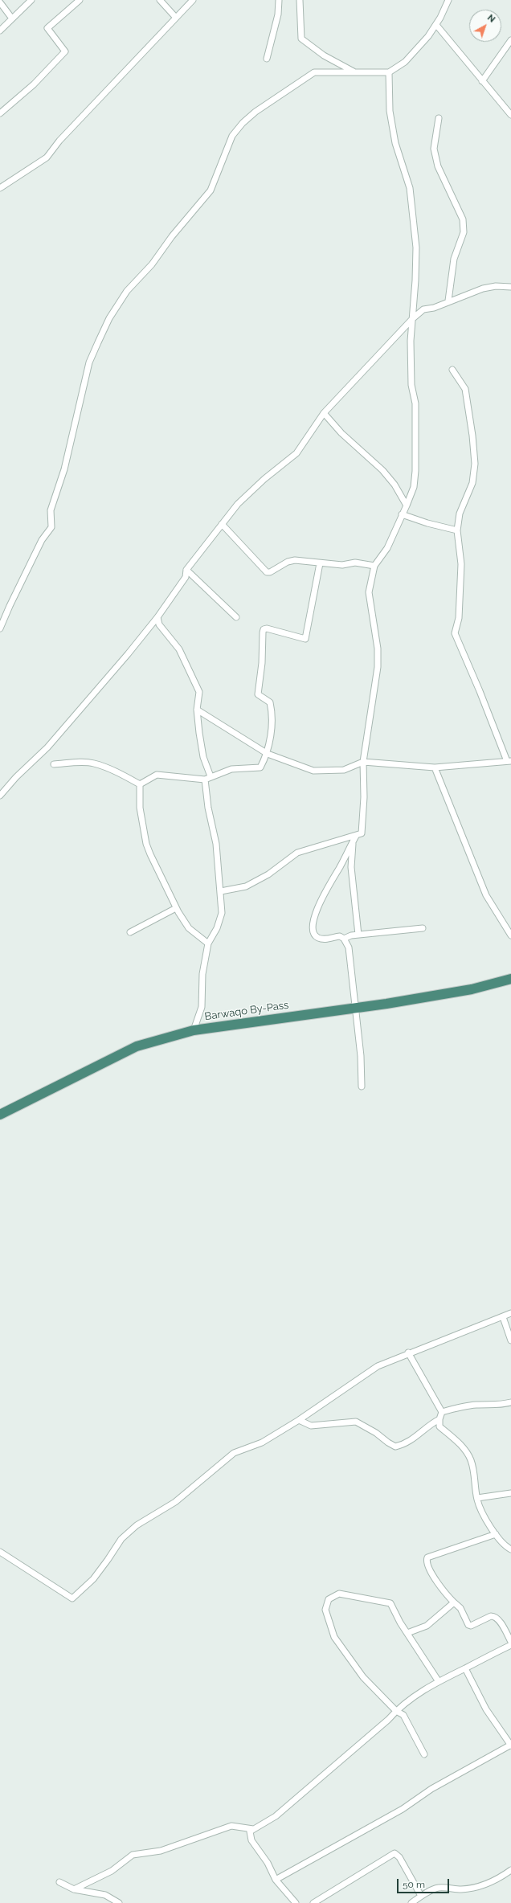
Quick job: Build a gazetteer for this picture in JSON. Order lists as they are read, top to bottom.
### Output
{
  "streets": {
    "highway": ["Barwaqo By-Pass"]
  },
  "scale_bar": "50 m",
  "north": "top right"
}
